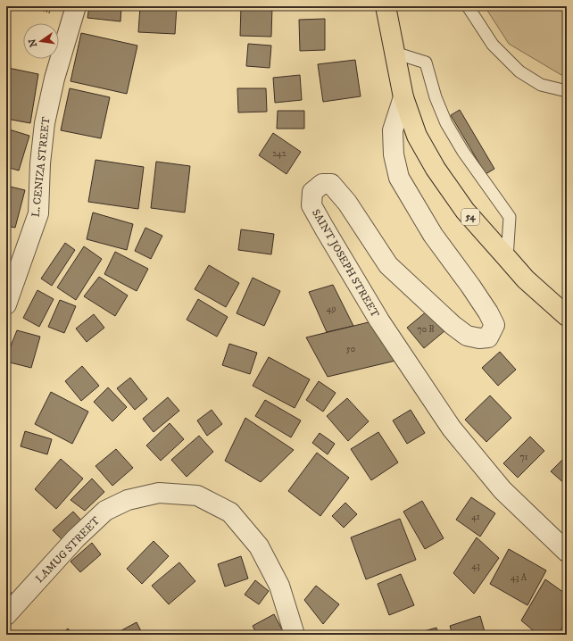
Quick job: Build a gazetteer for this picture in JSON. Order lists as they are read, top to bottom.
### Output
{
  "streets": {
    "highway": ["54"],
    "street": ["L. CENIZA STREET", "SAINT JOSEPH STREET", "LAMUG STREET"]
  },
  "crossings": [
    ["54", "SAINT JOSEPH STREET"]
  ],
  "house_numbers": [
    "242",
    "49",
    "70 B",
    "50",
    "71",
    "41",
    "43",
    "43 A"
  ],
  "north": "left"
}
